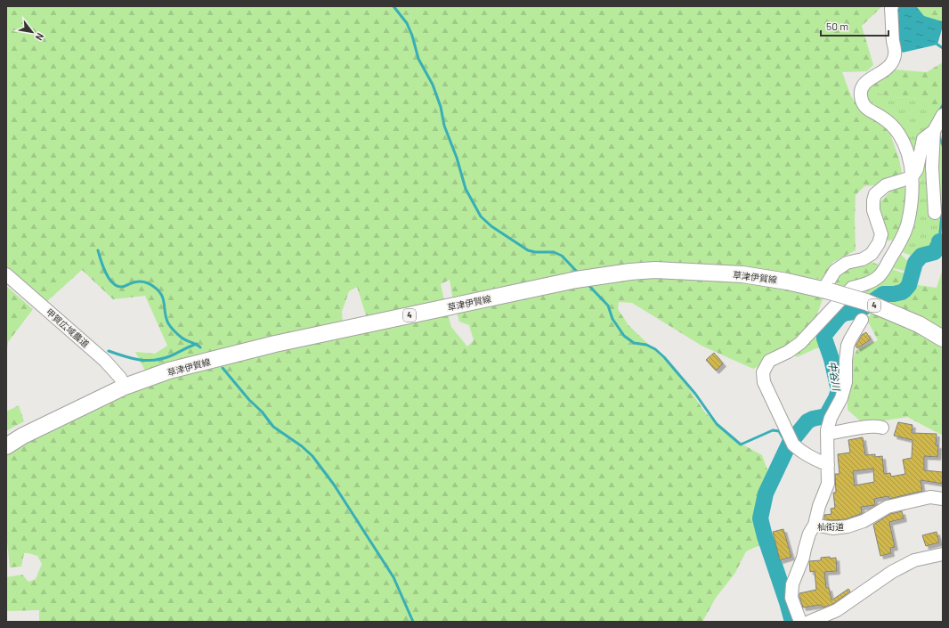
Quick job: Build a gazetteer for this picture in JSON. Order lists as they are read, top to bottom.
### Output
{
  "streets": {
    "main road": ["草津伊賀線", "4"],
    "street": ["甲賀広域農道", "杣街道"]
  },
  "crossings": [
    ["草津伊賀線", "甲賀広域農道"]
  ],
  "water": ["中谷川"],
  "scale_bar": "50 m",
  "north": "bottom right"
}
